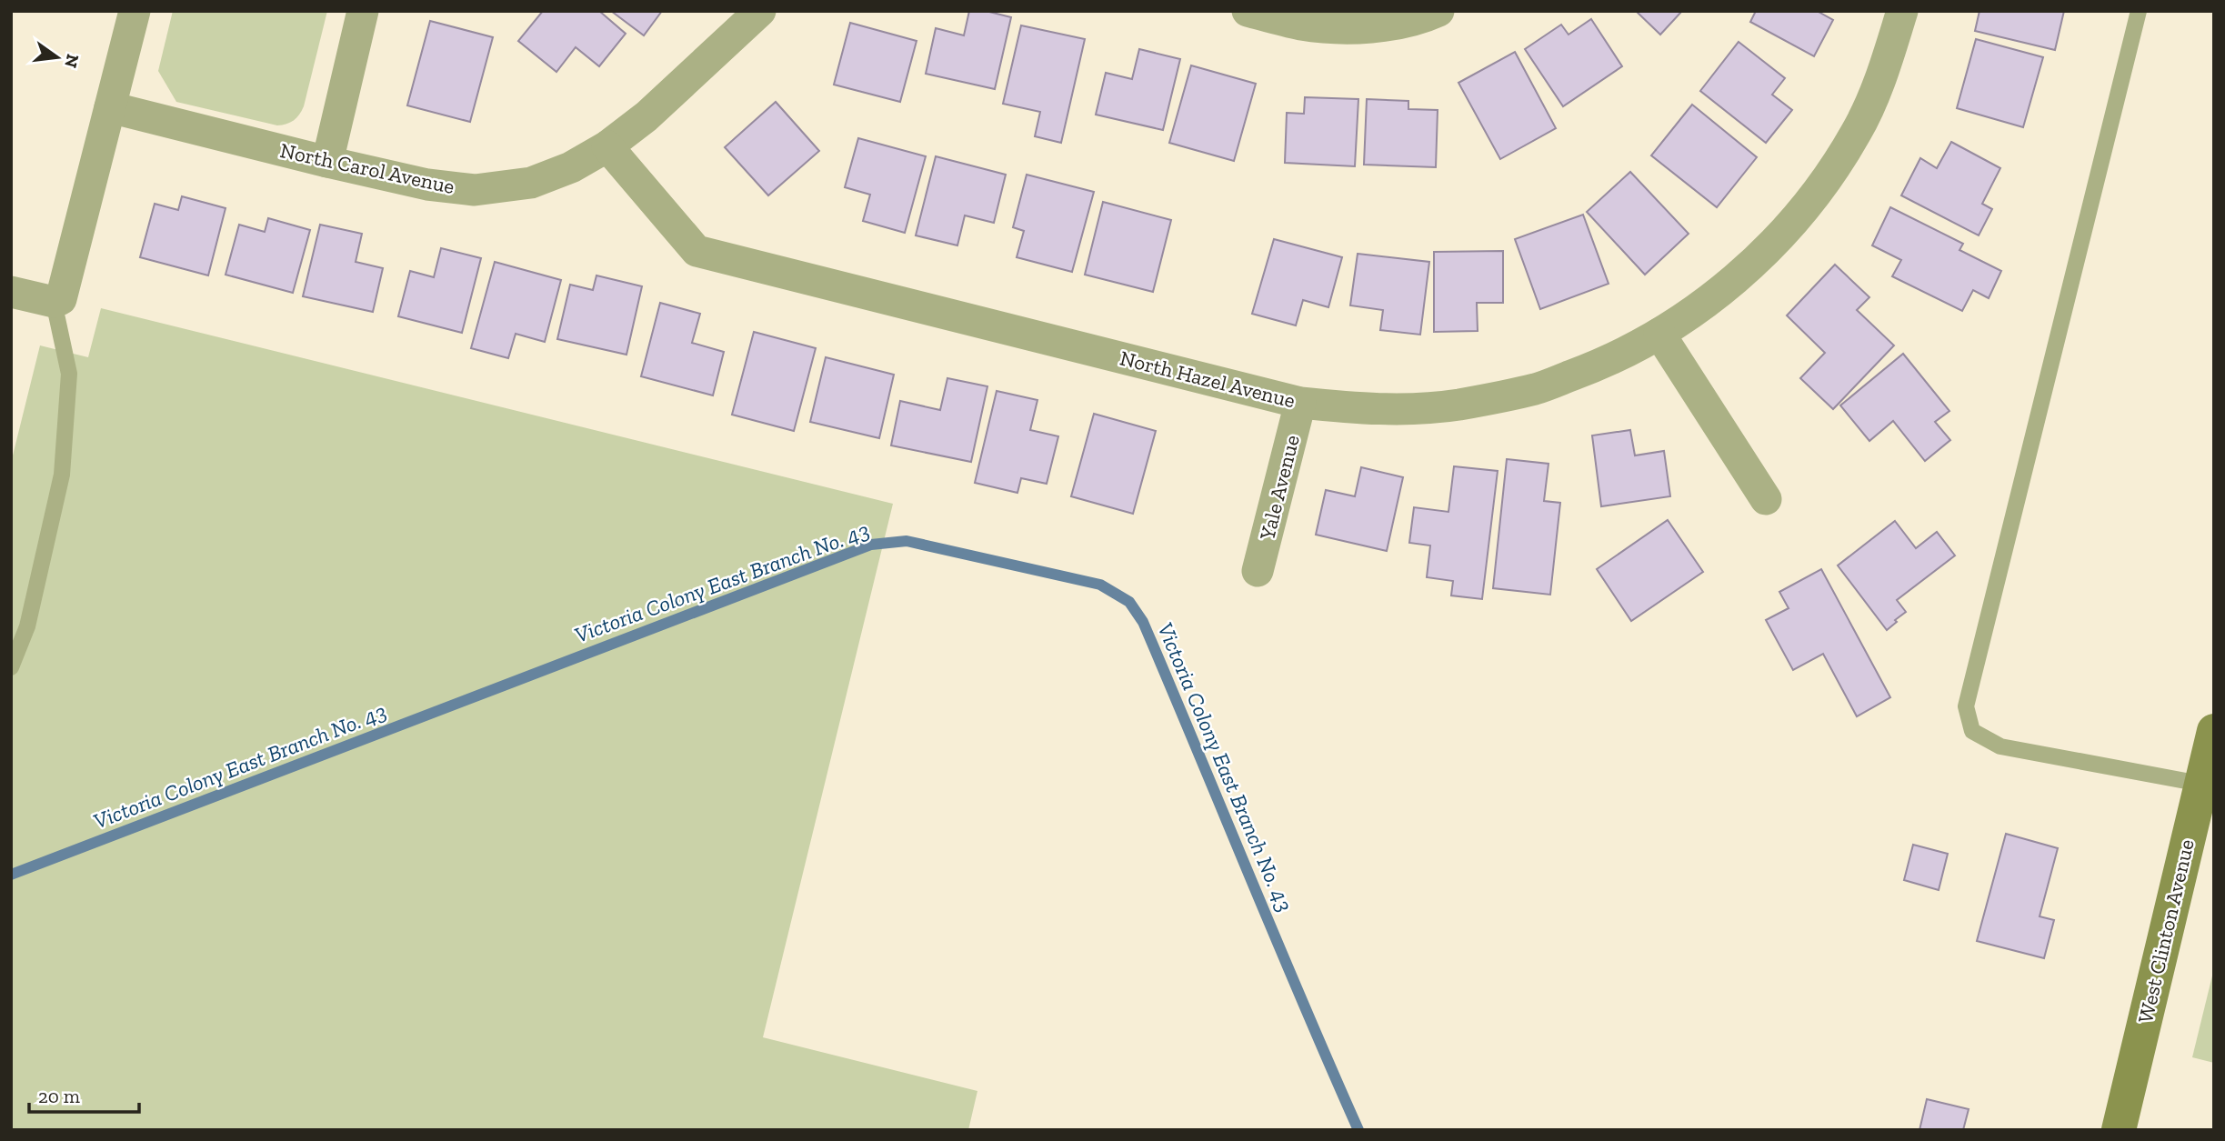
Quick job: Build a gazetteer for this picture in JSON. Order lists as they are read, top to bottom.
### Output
{
  "streets": {
    "main road": ["West Clinton Avenue"],
    "street": ["North Carol Avenue", "North Hazel Avenue", "Yale Avenue"]
  },
  "crossings": [
    ["North Carol Avenue", "North Hazel Avenue"],
    ["North Hazel Avenue", "Yale Avenue"]
  ],
  "water": ["Victoria Colony East Branch No. 43"],
  "scale_bar": "20 m",
  "north": "right"
}
